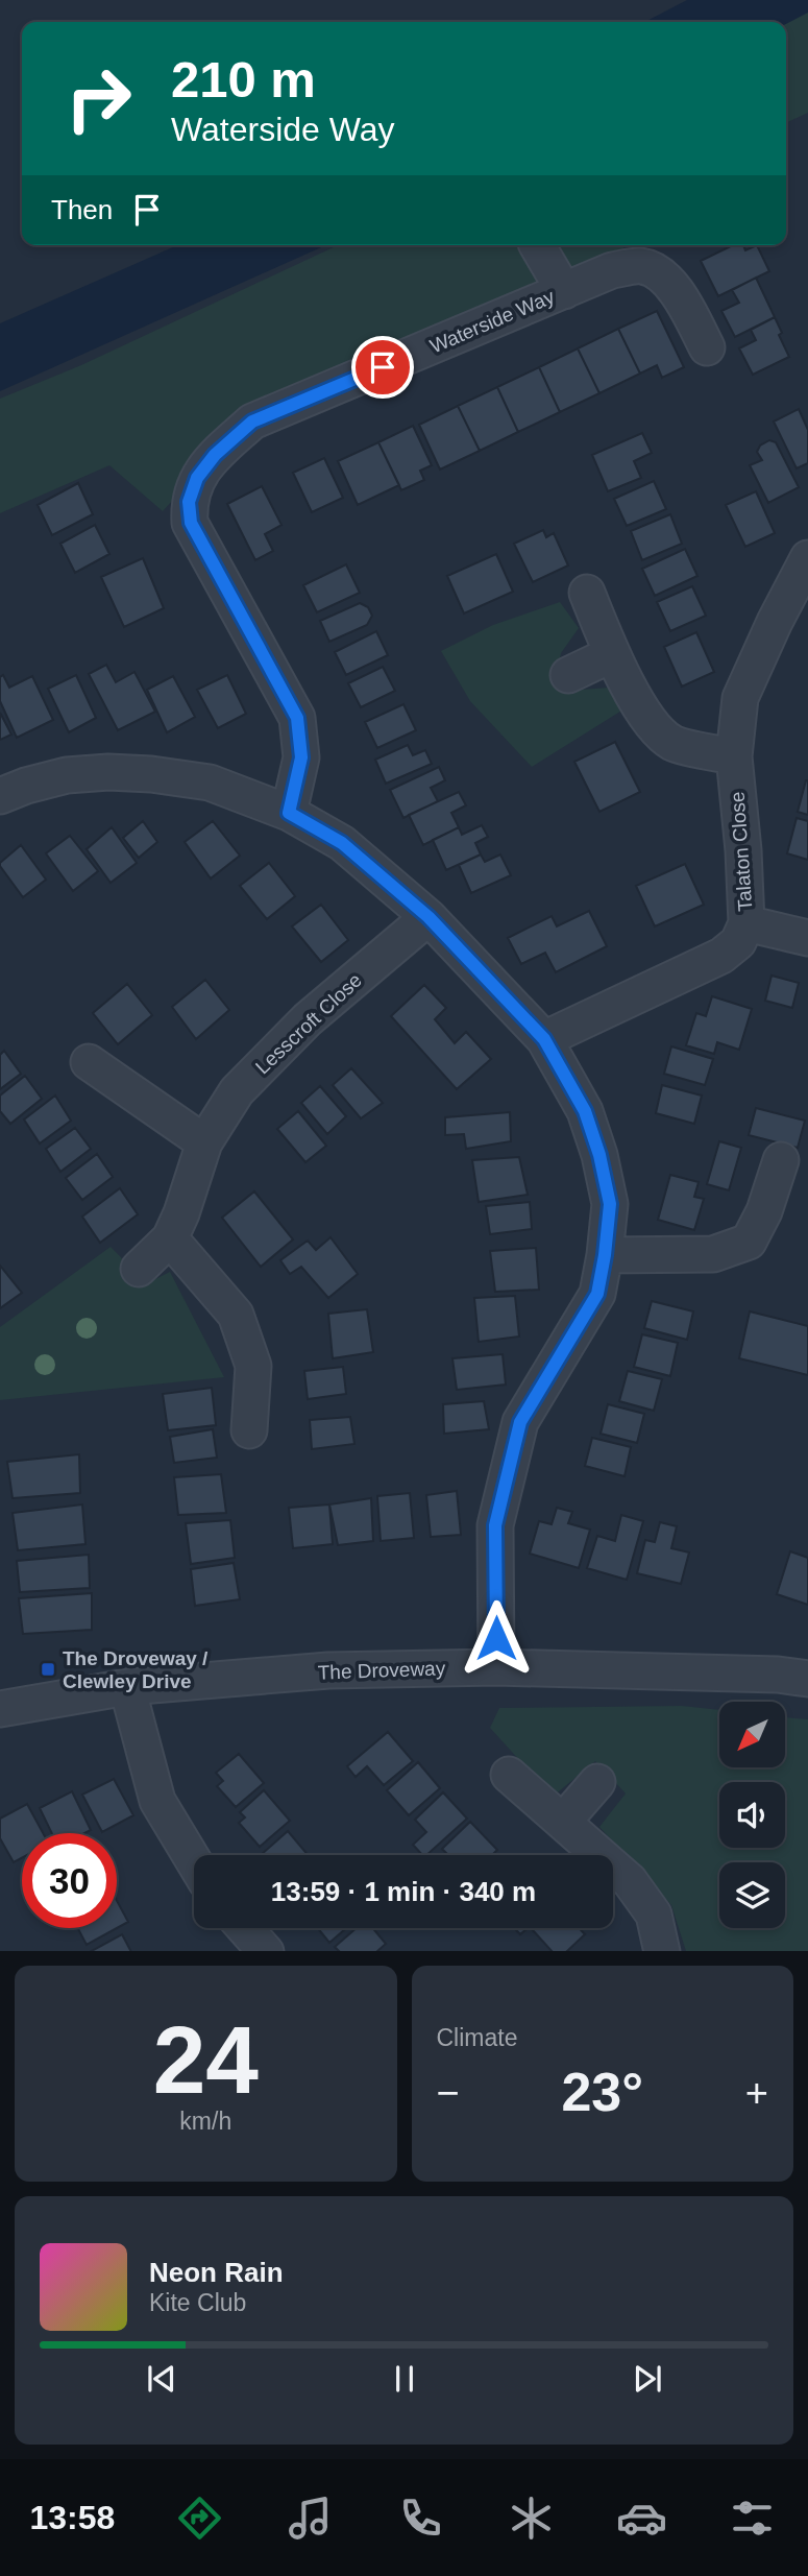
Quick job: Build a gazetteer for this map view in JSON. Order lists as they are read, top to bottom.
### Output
{
  "streets": {
    "street": [
      "Waterside Way",
      "Talaton Close",
      "Lesscroft Close",
      "The Droveway"
    ]
  },
  "places": {
    "transit": ["The Droveway / Clewley Drive"]
  },
  "north": "bottom left",
  "page": {
    "turn": ["210 m", "Waterside Way"],
    "then": "Then",
    "limit": "30",
    "trip": "13:59 · 1 min · 340 m",
    "tile": [
      ["24", "km/h"],
      "Climate"
    ],
    "heat": ["−", "23°", "+"],
    "song": ["Neon Rain", "Kite Club"],
    "tabs": "13:58"
  }
}
